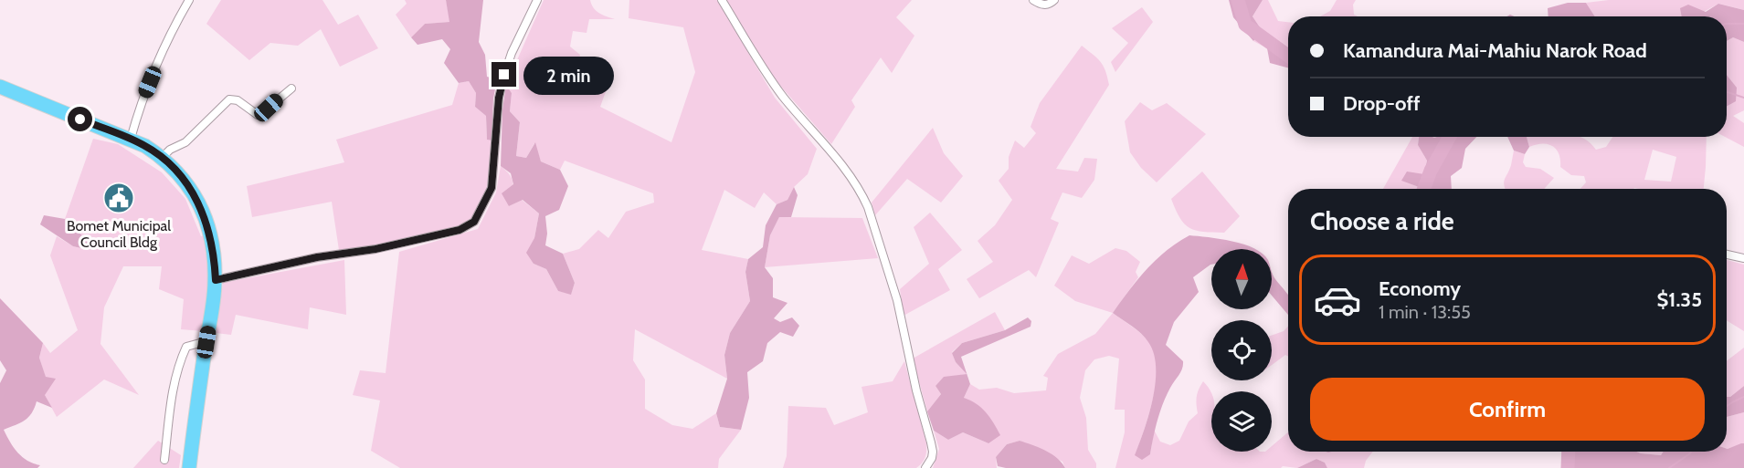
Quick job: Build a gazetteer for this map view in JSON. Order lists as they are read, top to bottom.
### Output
{
  "places": {
    "public building": ["Bomet Municipal Council Bldg"]
  },
  "north": "top",
  "page": {
    "banner": ["Kamandura Mai-Mahiu Narok Road", "Drop-off"],
    "bubble": "2 min",
    "heading": "Choose a ride",
    "list": [
      {
        "name": "Economy",
        "note": "1 min · 13:55",
        "value": "$1.35"
      }
    ],
    "buttons": "Confirm"
  }
}
